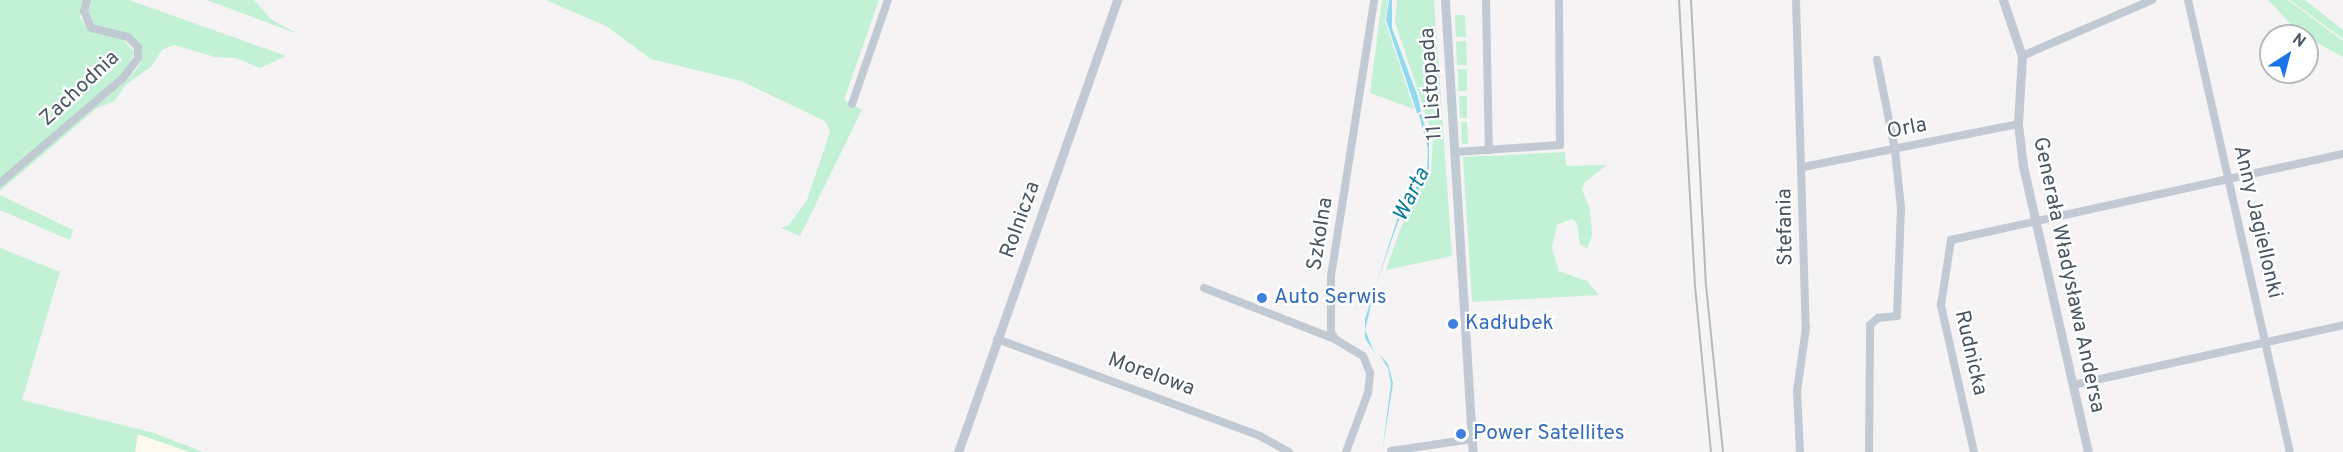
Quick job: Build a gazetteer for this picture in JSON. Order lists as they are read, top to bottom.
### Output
{
  "streets": {
    "street": [
      "11 Listopada",
      "Zachodnia",
      "Orla",
      "Rolnicza",
      "Anny Jagiellonki",
      "Stefania",
      "Szkolna",
      "Generała Władysława Andersa",
      "Rudnicka",
      "Morelowa"
    ]
  },
  "crossings": [
    ["Orla", "Stefania"],
    ["Orla", "Generała Władysława Andersa"],
    ["Rolnicza", "Morelowa"],
    ["Anny Jagiellonki", "Rudnicka"],
    ["Generała Władysława Andersa", "Rudnicka"]
  ],
  "water": ["Warta"],
  "places": ["Auto Serwis", "Kadłubek", "Power Satellites"],
  "north": "top right"
}
